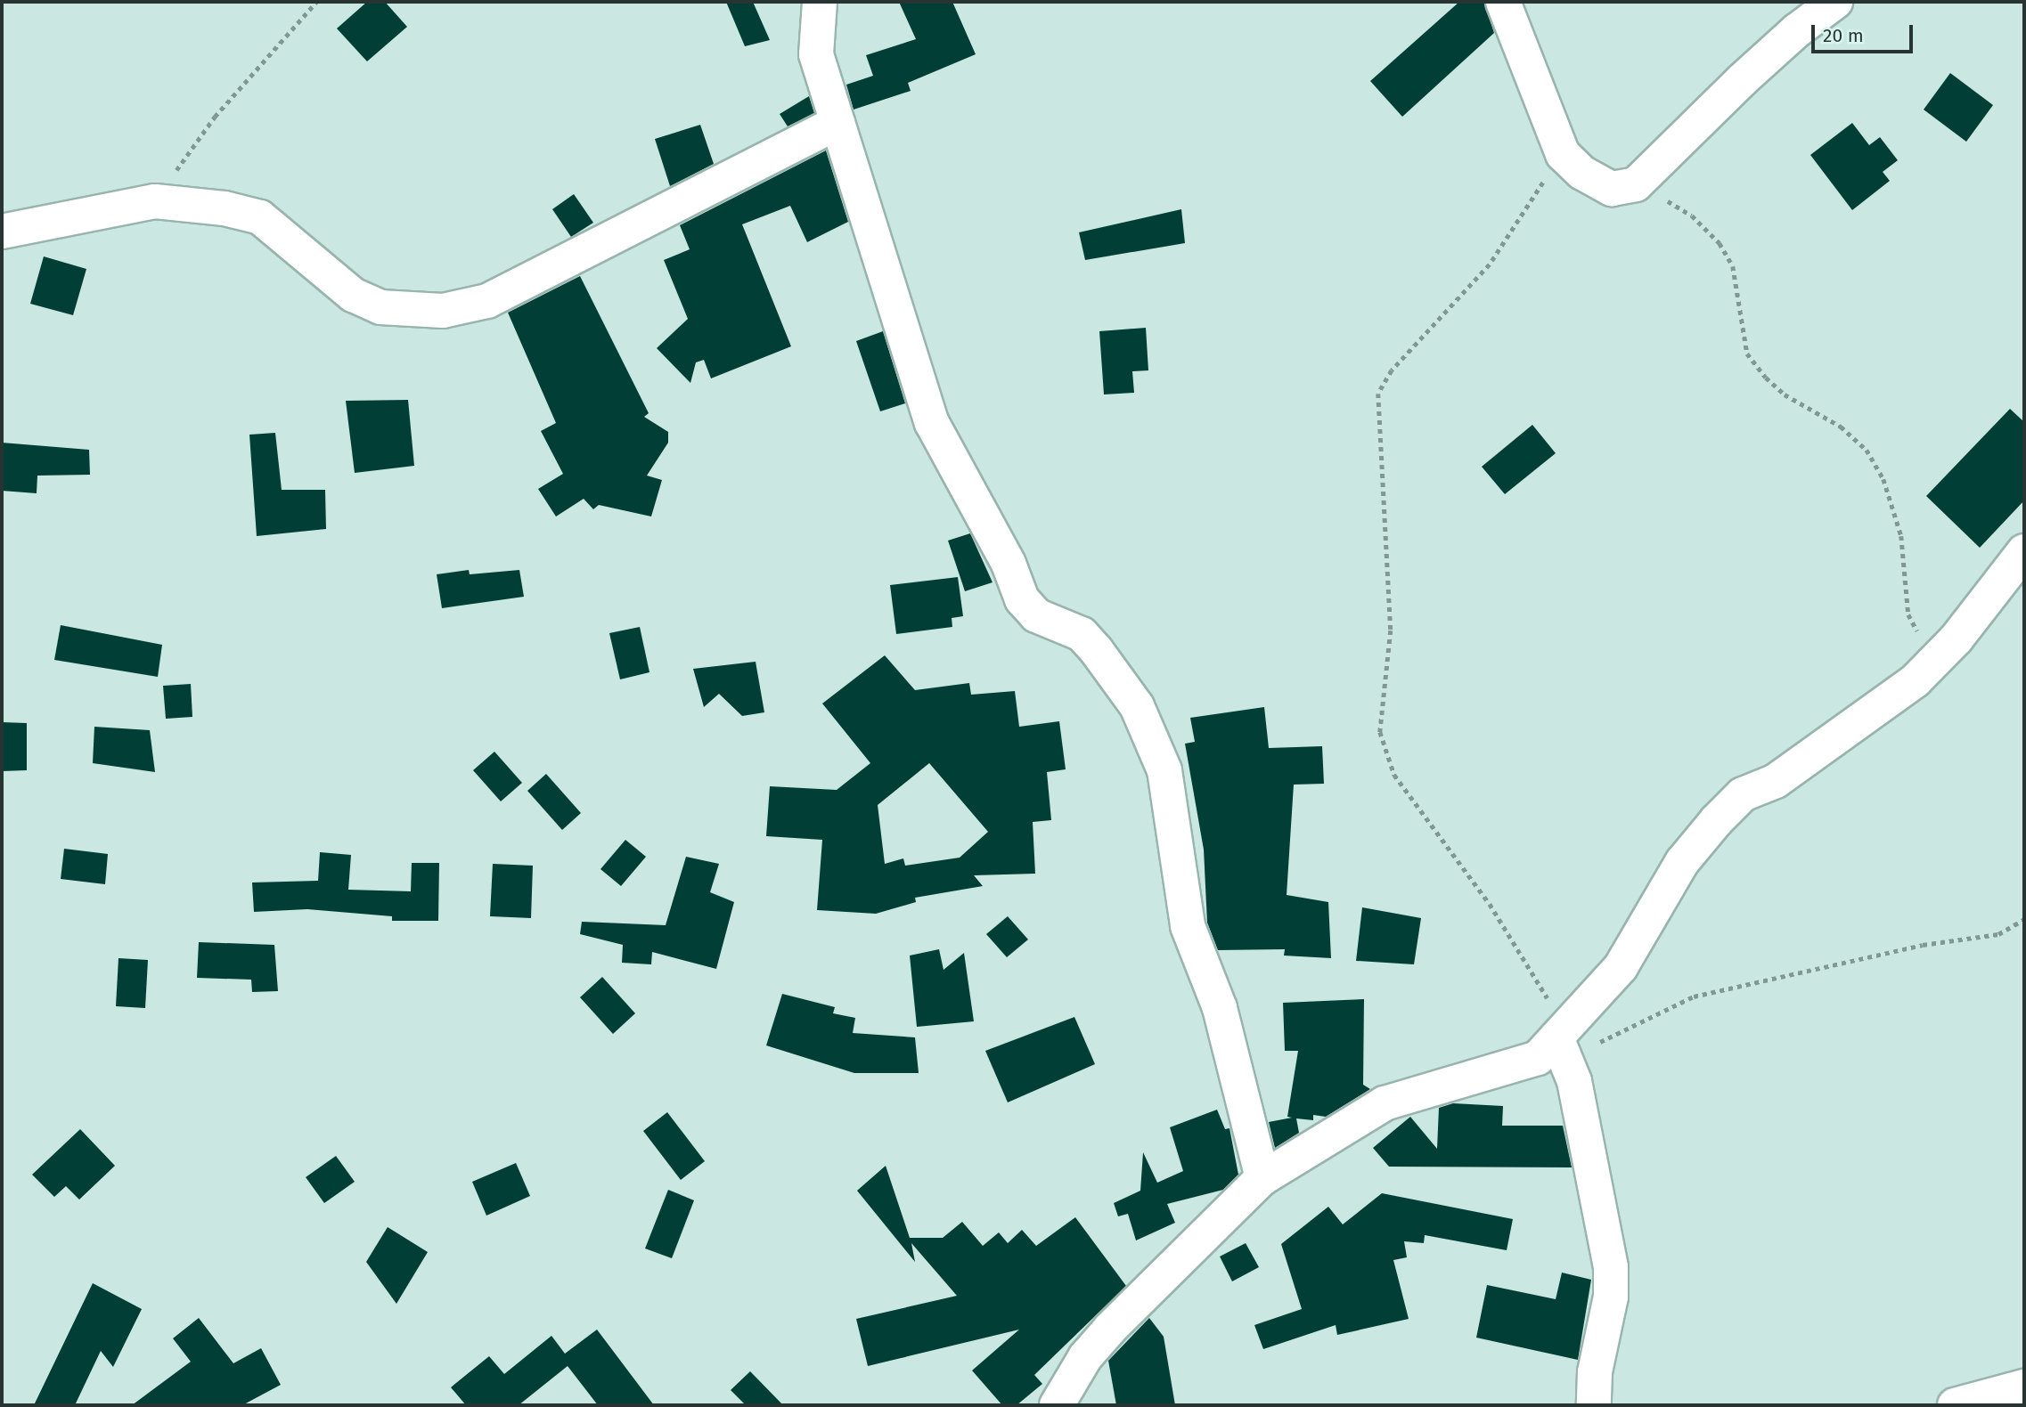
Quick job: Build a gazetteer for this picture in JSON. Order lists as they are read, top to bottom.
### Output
{
  "scale_bar": "20 m"
}
